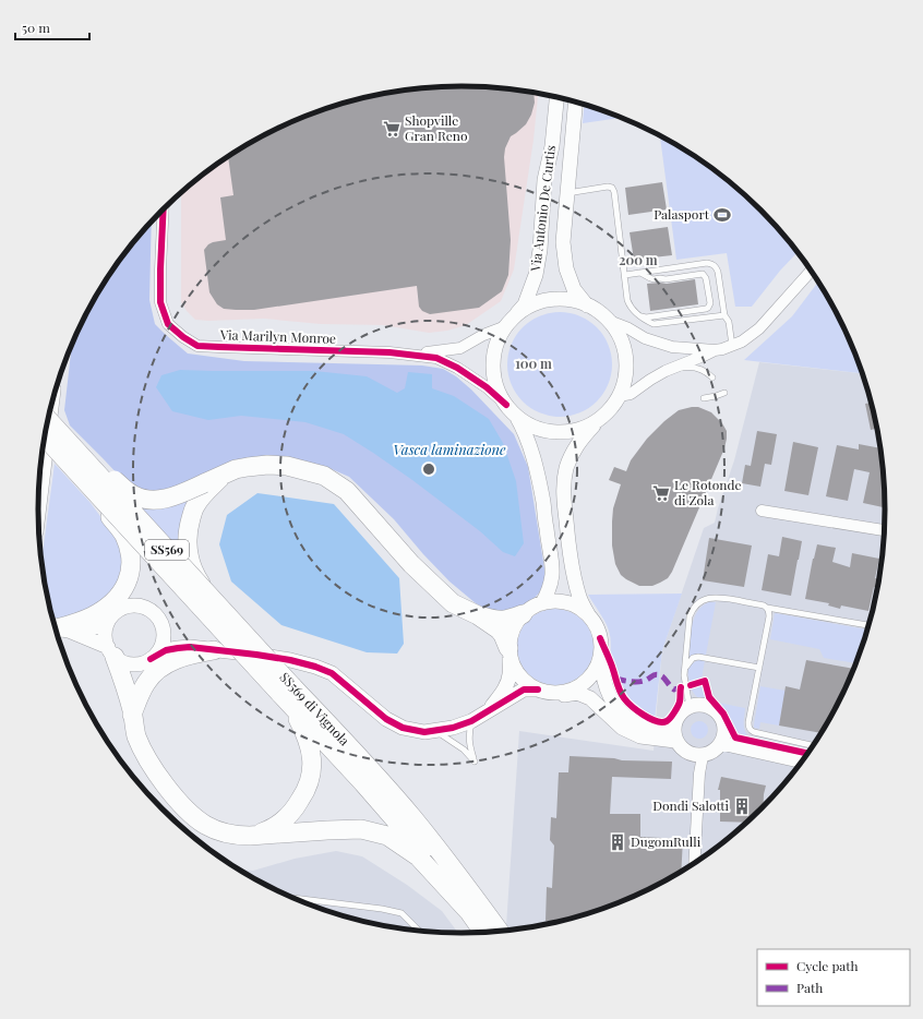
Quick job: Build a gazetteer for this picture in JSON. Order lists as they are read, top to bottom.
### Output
{
  "streets": {
    "highway": ["SS569", "SS569 di Vignola"],
    "street": ["Via Antonio De Curtis", "Via Marilyn Monroe"]
  },
  "crossings": [
    ["Via Antonio De Curtis", "Via Marilyn Monroe"]
  ],
  "water": ["Vasca laminazione"],
  "places": {
    "supermarket": ["Shopville Gran Reno", "Le Rotonde di Zola"],
    "sports": ["Palasport"],
    "building": ["Dondi Salotti", "DugomRulli"]
  },
  "legend": ["Cycle path", "Path"],
  "scale_bar": "50 m",
  "rings": ["200 m", "100 m"]
}
